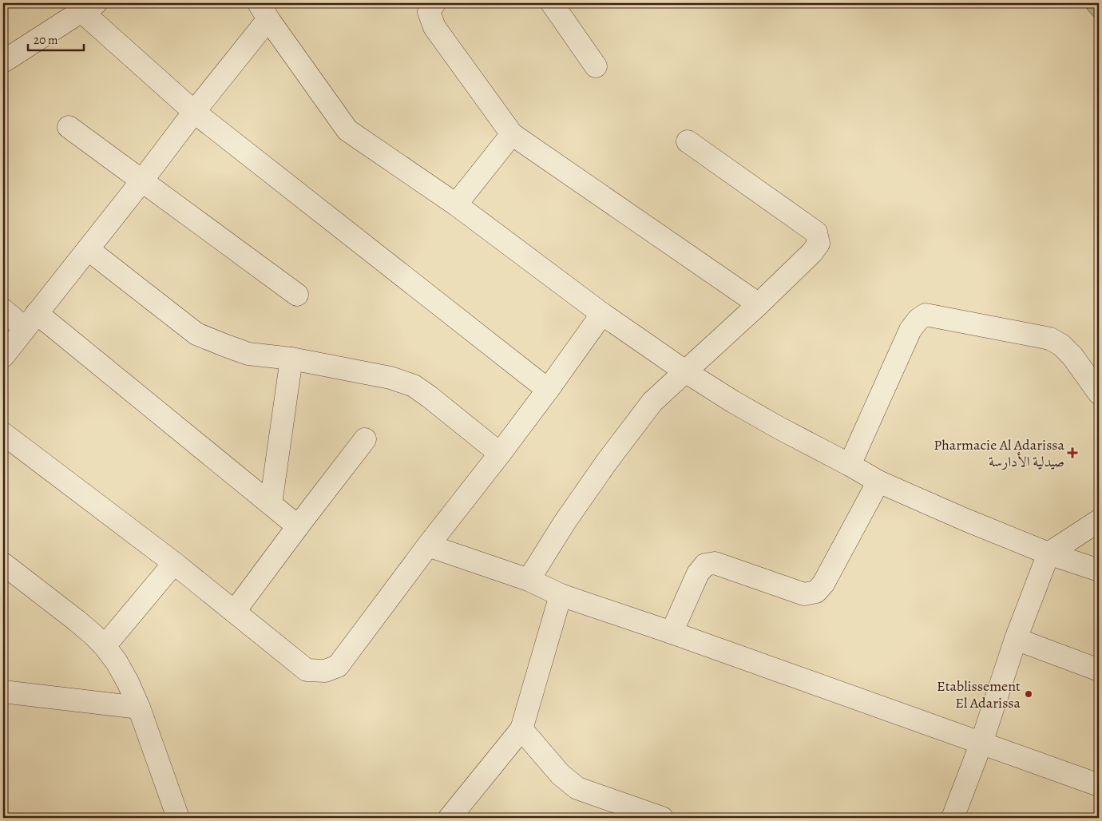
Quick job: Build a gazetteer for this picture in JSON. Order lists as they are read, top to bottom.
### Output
{
  "places": {
    "health": ["Pharmacie Al Adarissa صيدلية الأدارسة"],
    "other": ["Etablissement El Adarissa"]
  },
  "scale_bar": "20 m"
}
